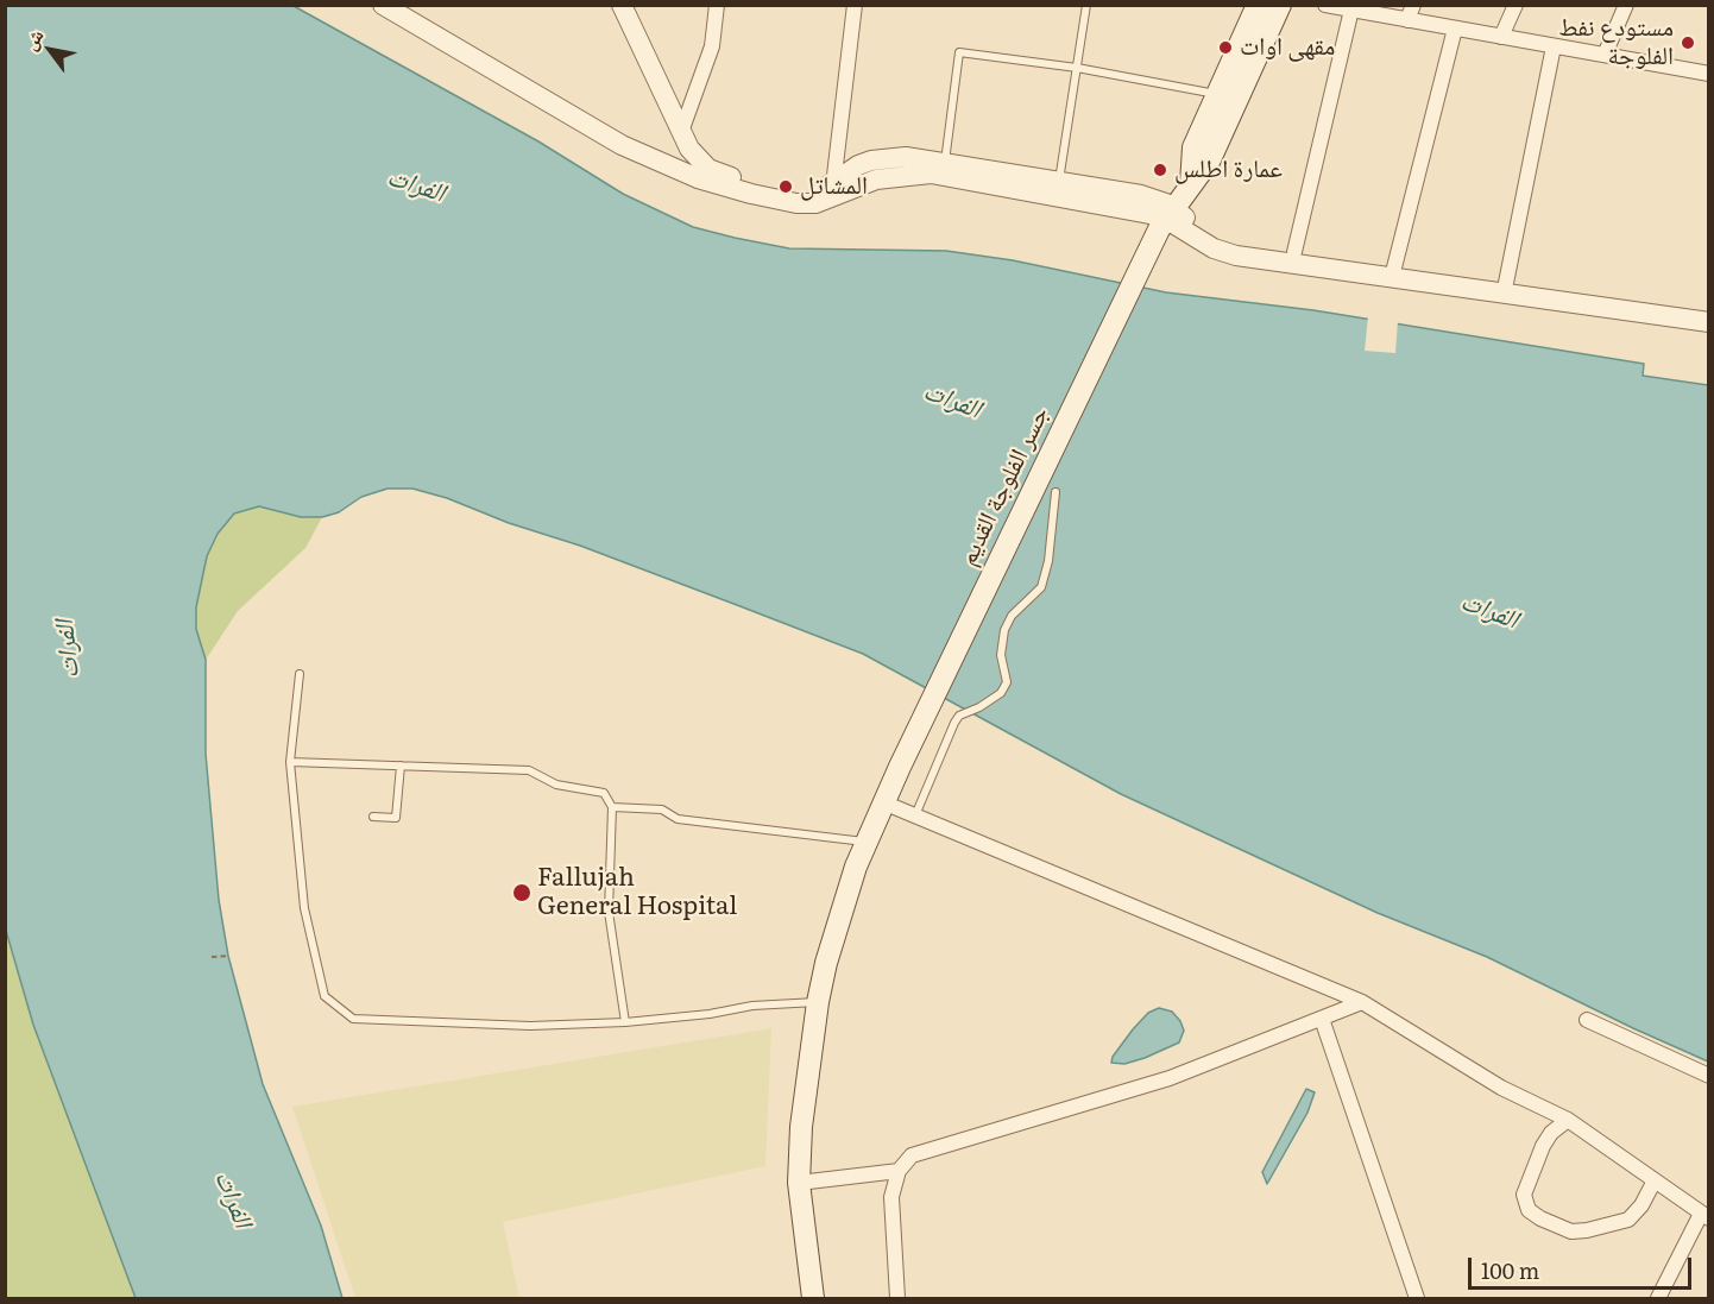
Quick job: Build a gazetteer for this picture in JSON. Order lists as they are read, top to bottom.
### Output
{
  "streets": {
    "main road": ["جسر الفلوجة القديم"]
  },
  "water": ["الفرات"],
  "places": [
    "مستودع نفط الفلوجة",
    "مقهى اوات",
    "عمارة اطلس",
    "المشاتل",
    "Fallujah General Hospital"
  ],
  "scale_bar": "100 m",
  "north": "top left"
}
